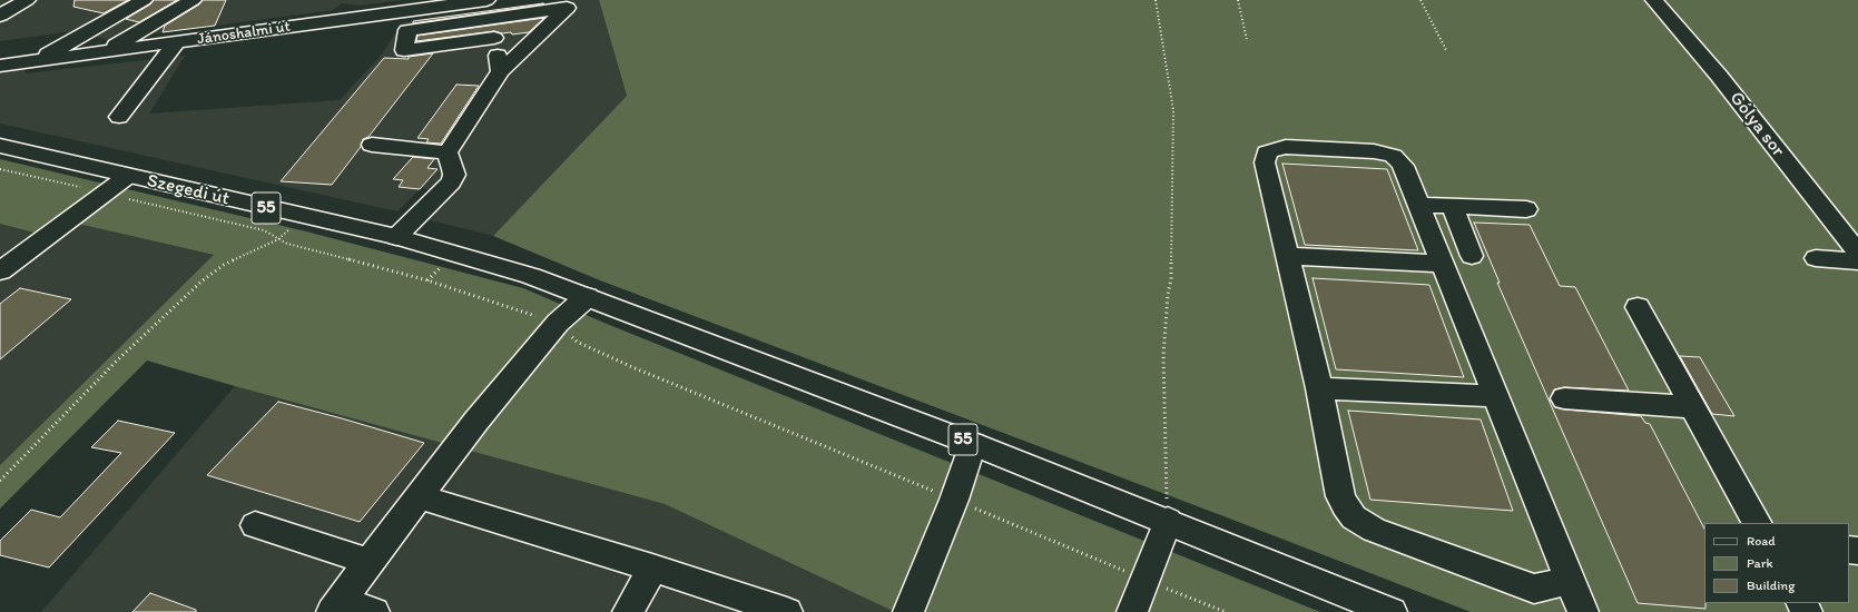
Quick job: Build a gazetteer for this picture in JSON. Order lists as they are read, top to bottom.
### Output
{
  "streets": {
    "main road": [
      "Jánoshalmi út",
      "Gólya sor",
      "Szegedi út",
      "55"
    ]
  },
  "crossings": [
    ["Szegedi út", "55"]
  ],
  "legend": ["Road", "Park", "Building"]
}
